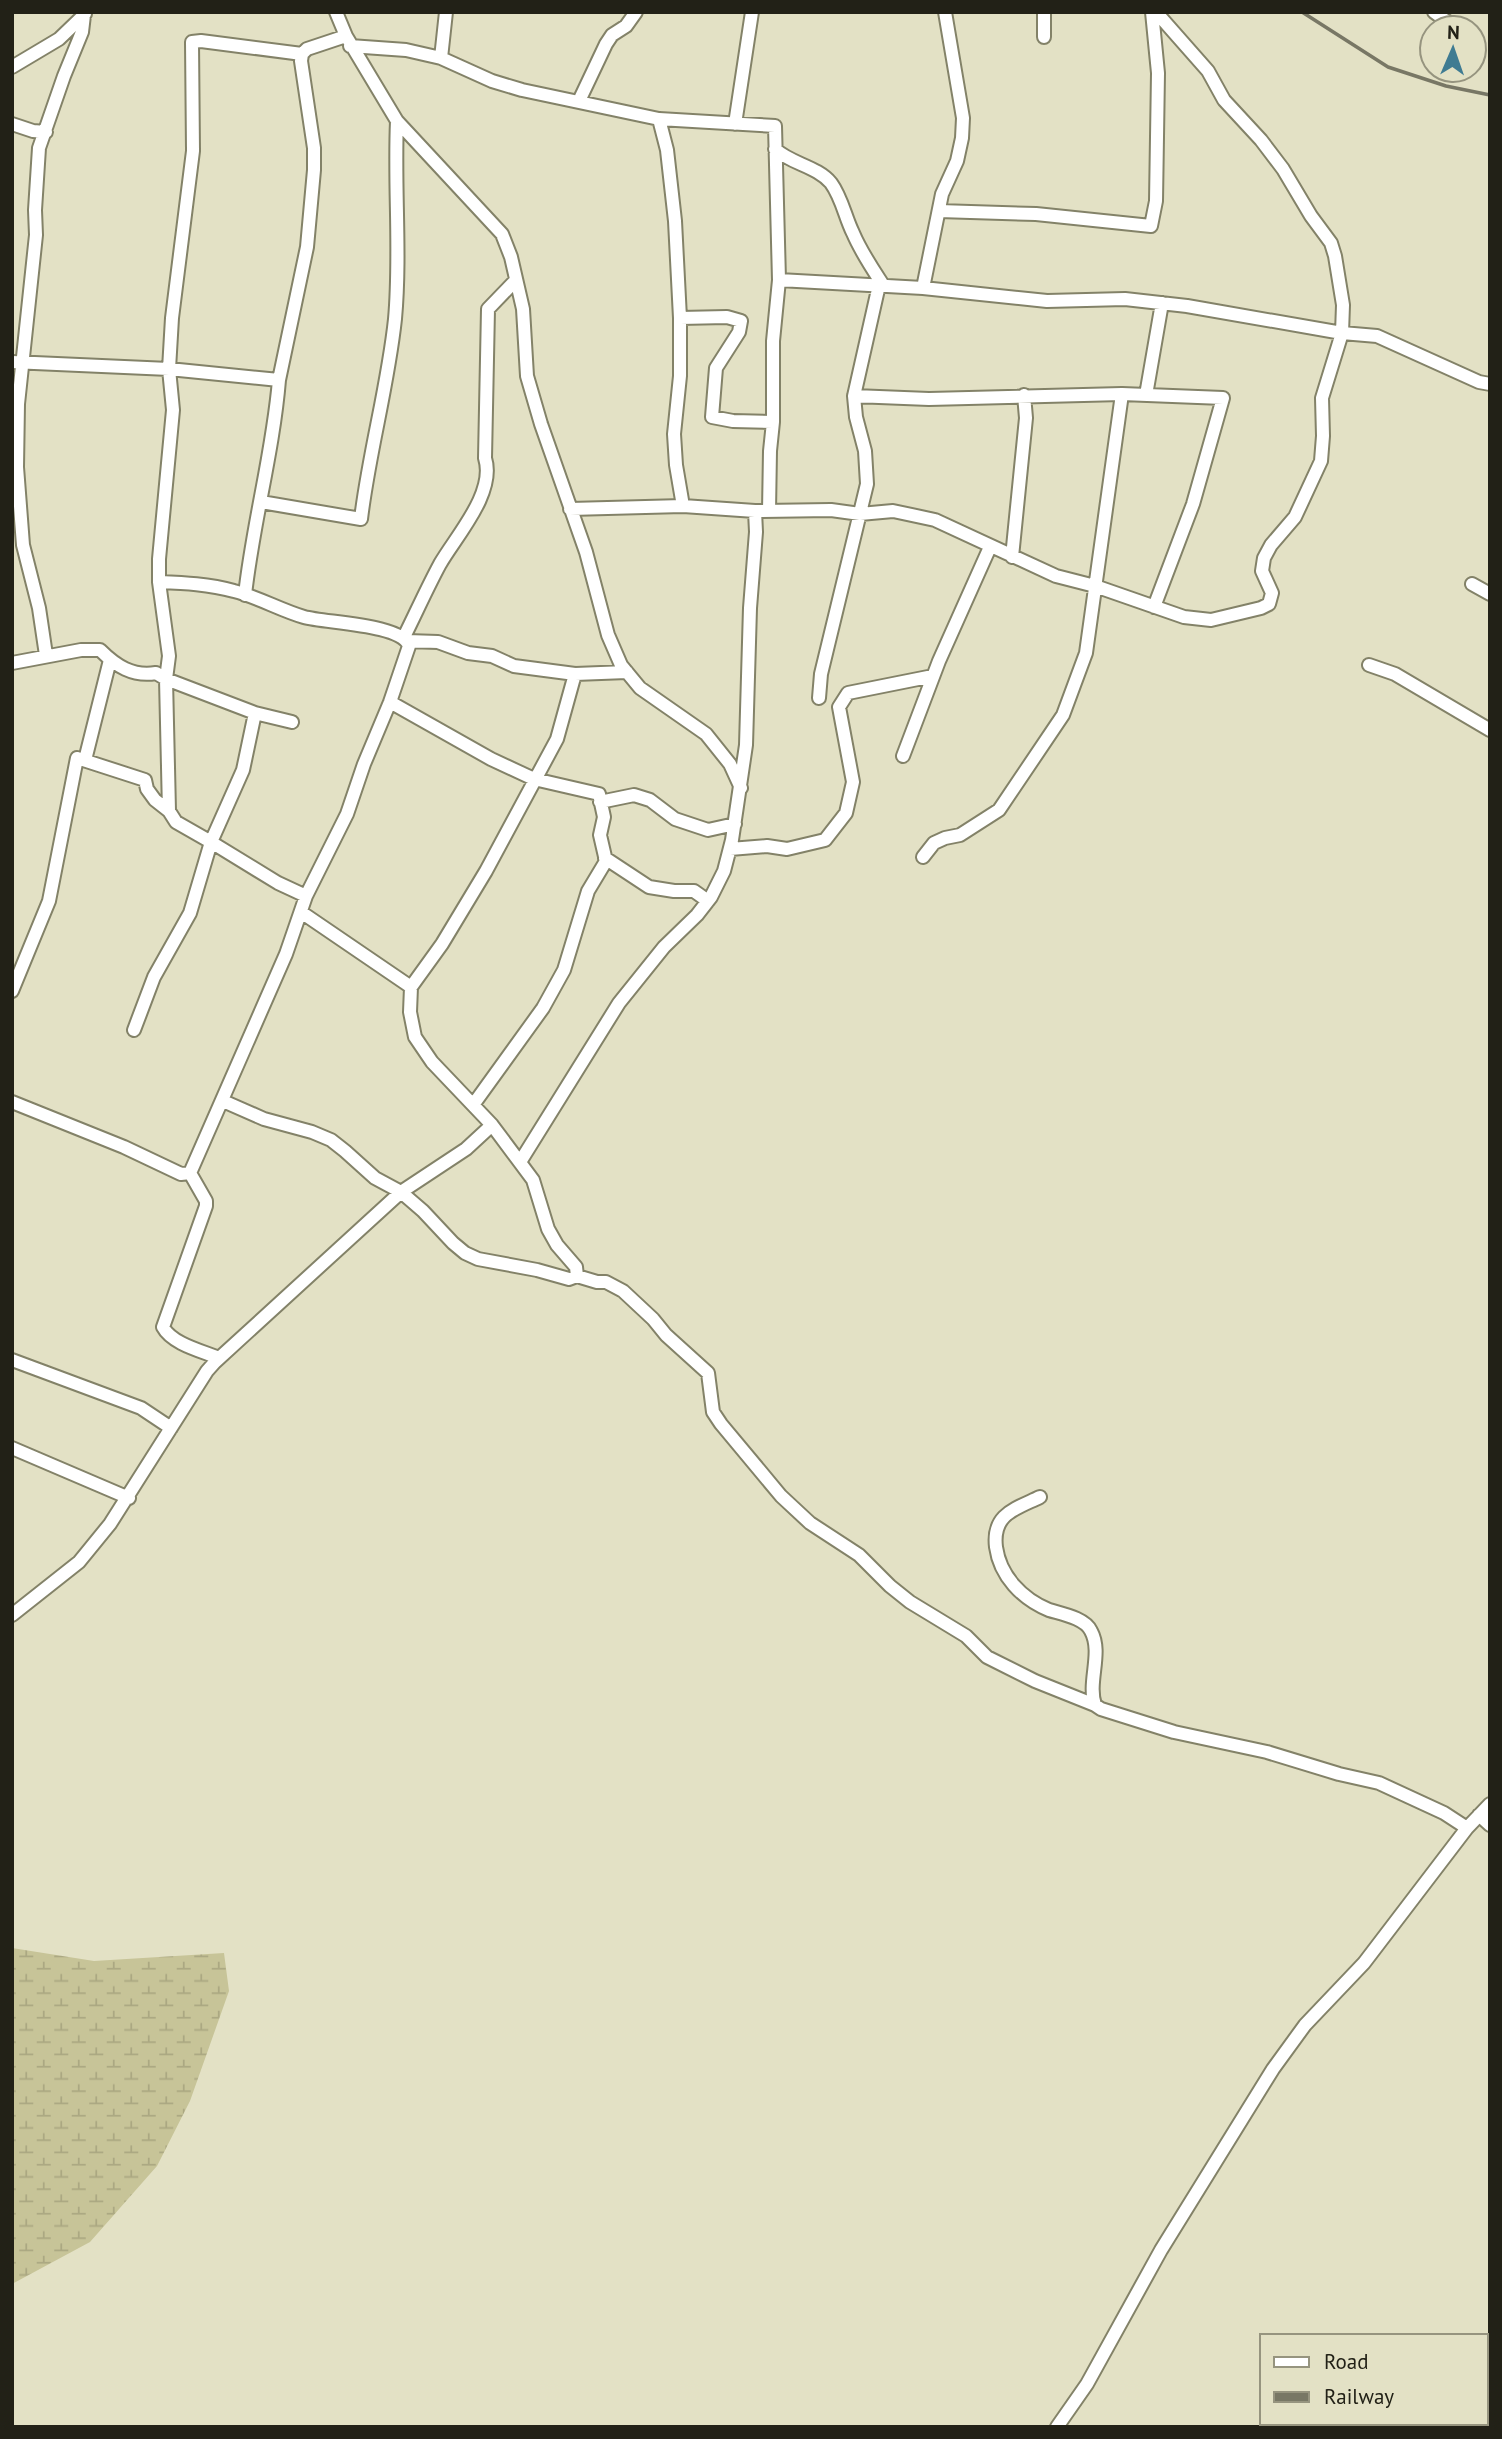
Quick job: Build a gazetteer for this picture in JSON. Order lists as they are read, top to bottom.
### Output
{
  "legend": ["Road", "Railway"],
  "north": "top"
}
